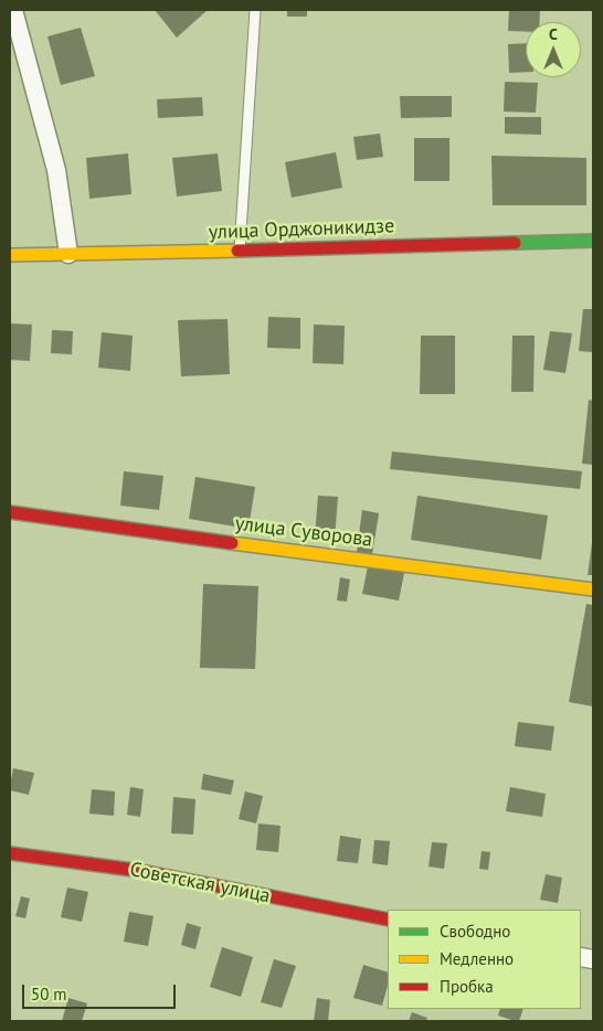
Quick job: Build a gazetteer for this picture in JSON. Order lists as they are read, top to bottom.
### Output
{
  "streets": {
    "street": ["улица Орджоникидзе", "улица Суворова", "Советская улица"]
  },
  "legend": ["Свободно", "Медленно", "Пробка"],
  "scale_bar": "50 m",
  "north": "top"
}
